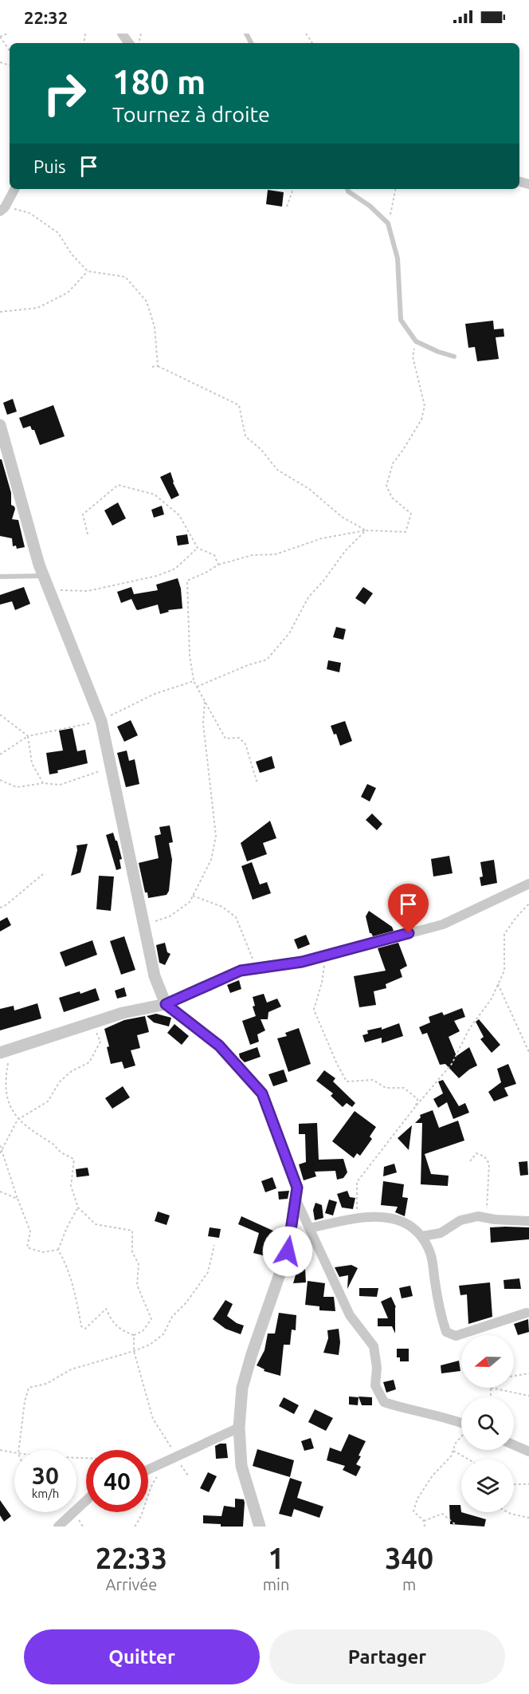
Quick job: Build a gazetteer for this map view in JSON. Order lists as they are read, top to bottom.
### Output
{
  "north": "left",
  "page": {
    "status": "22:32",
    "turn": ["180 m", "Tournez à droite"],
    "then": "Puis",
    "speed": "30 km/h",
    "limit": "40",
    "eta": [
      "22:33",
      "Arrivée",
      "1",
      "min",
      "340",
      "m"
    ],
    "buttons": ["Quitter", "Partager"]
  }
}
